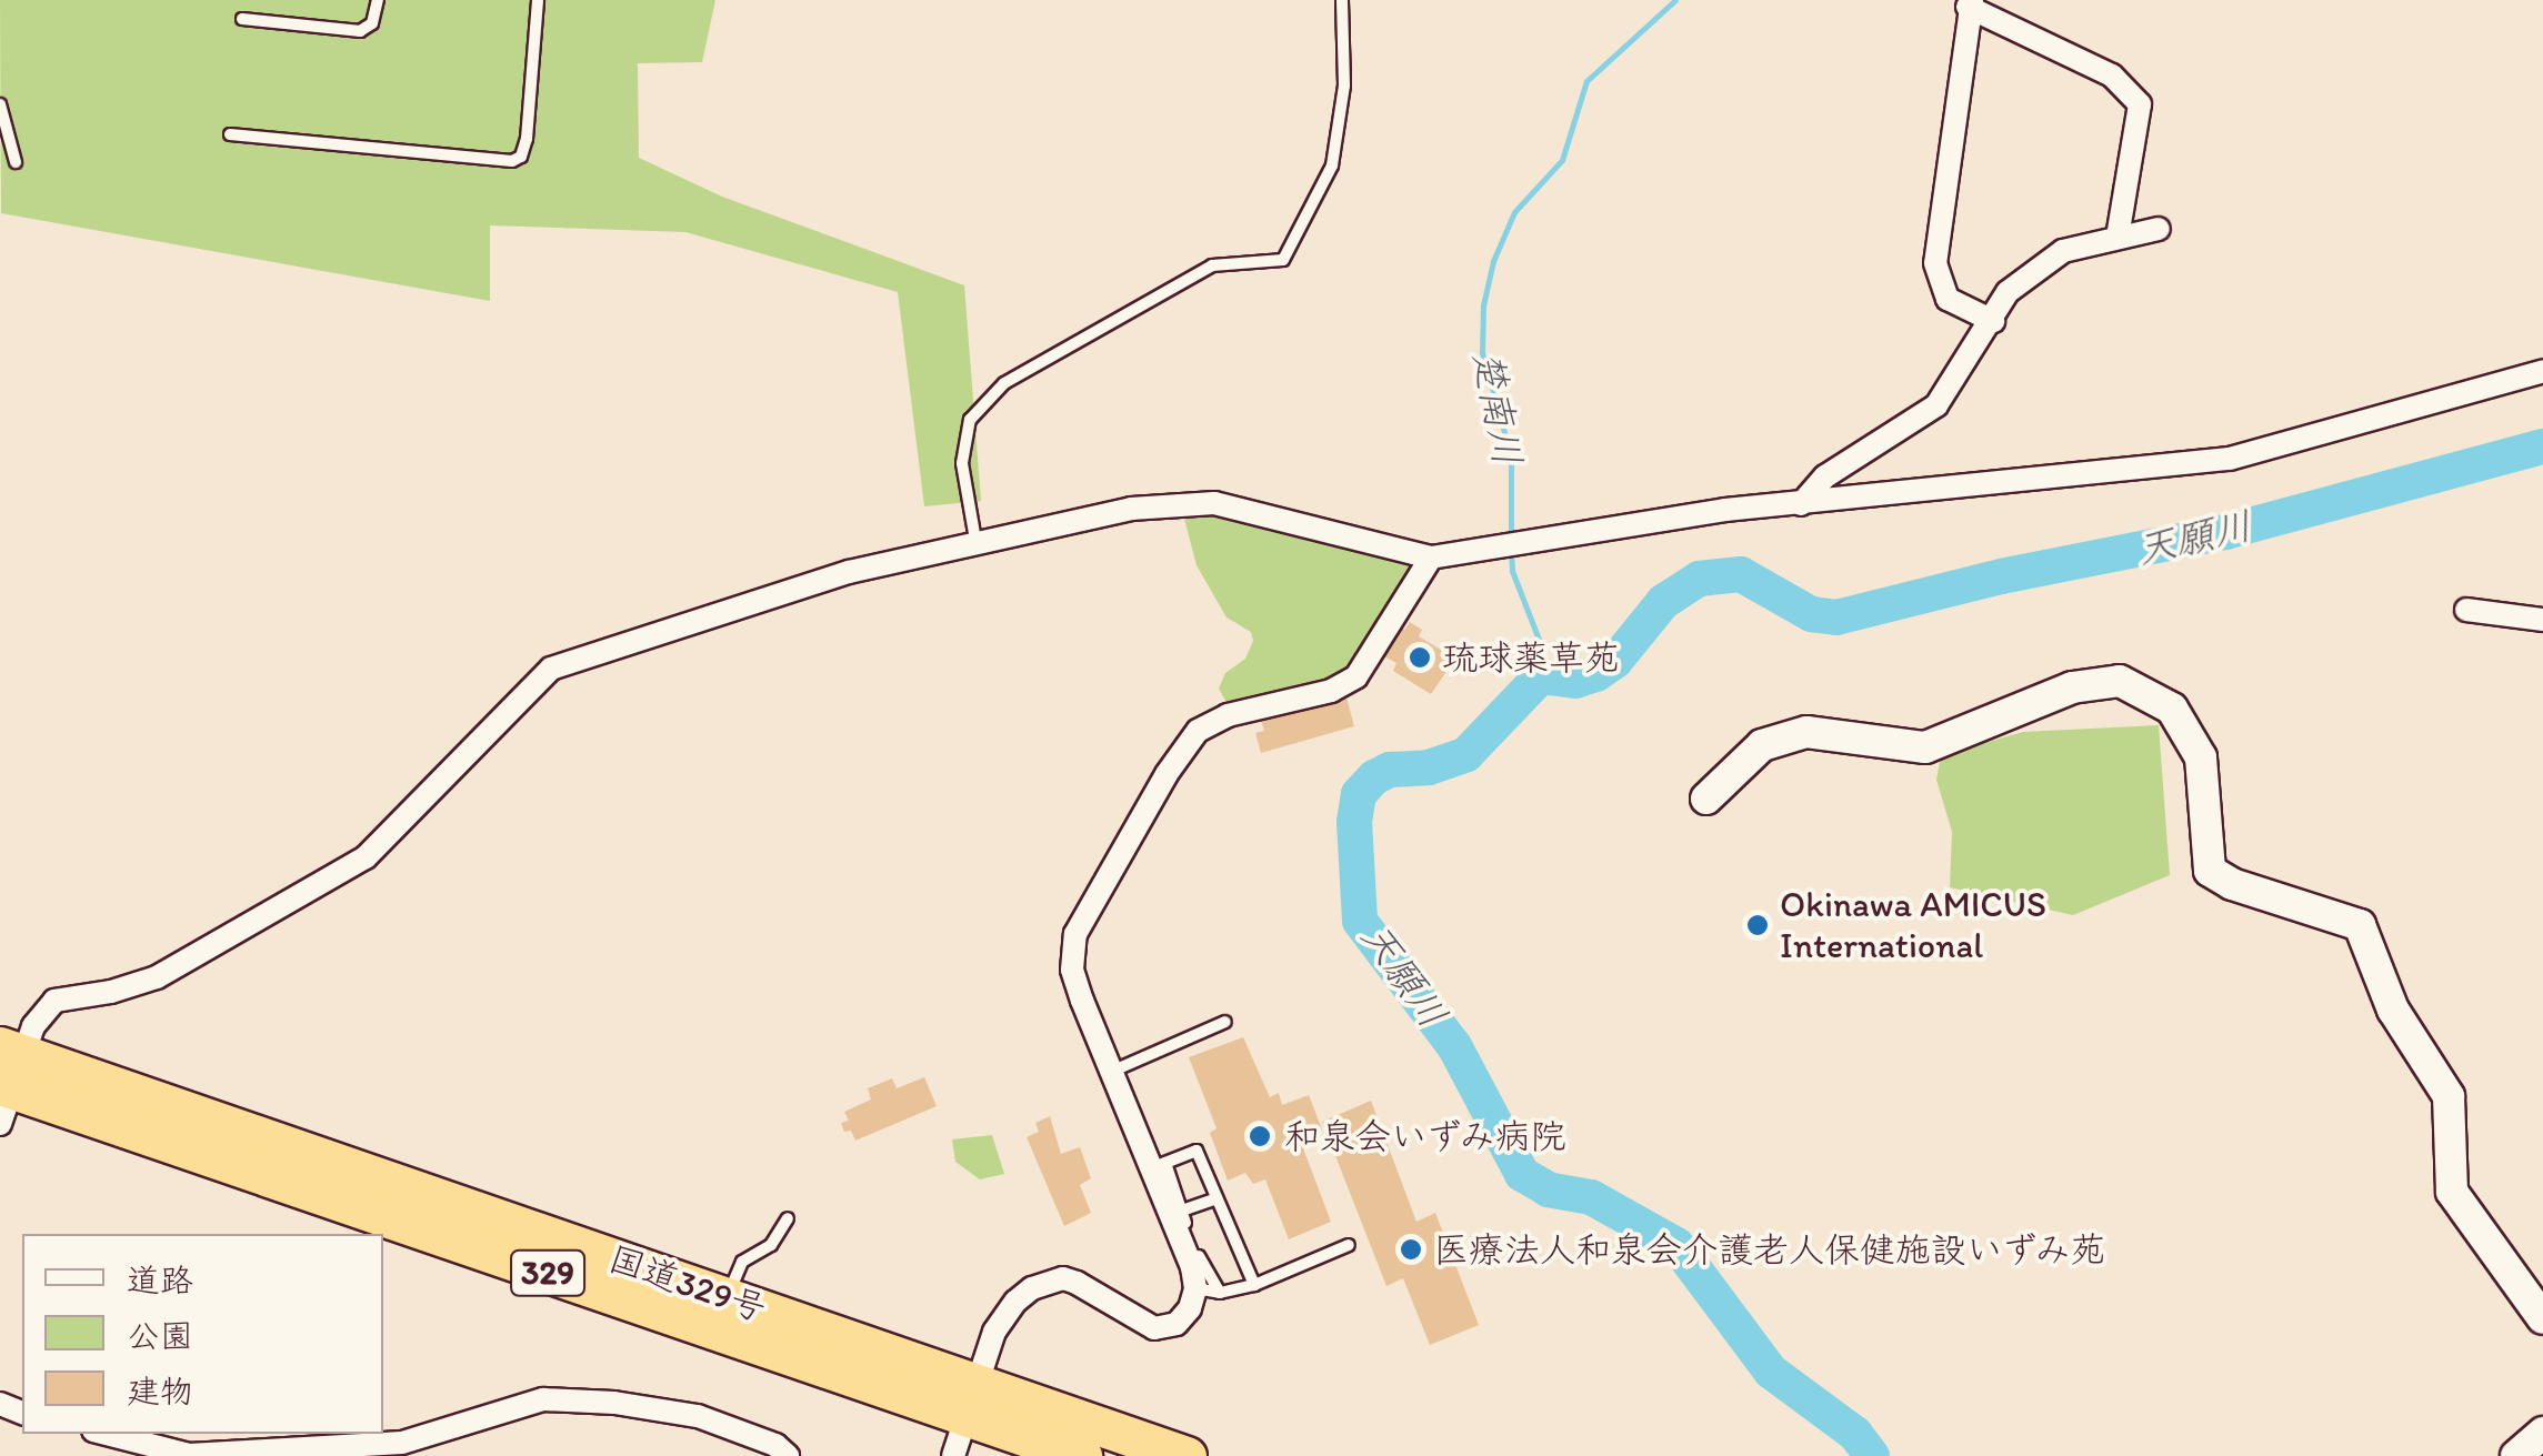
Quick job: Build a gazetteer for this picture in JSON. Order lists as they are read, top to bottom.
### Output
{
  "streets": {
    "highway": ["329", "国道329号"]
  },
  "water": ["楚南川", "天願川"],
  "places": [
    "琉球薬草苑",
    "Okinawa AMICUS International",
    "和泉会いずみ病院",
    "医療法人和泉会介護老人保健施設いずみ苑"
  ],
  "legend": ["道路", "公園", "建物"]
}
